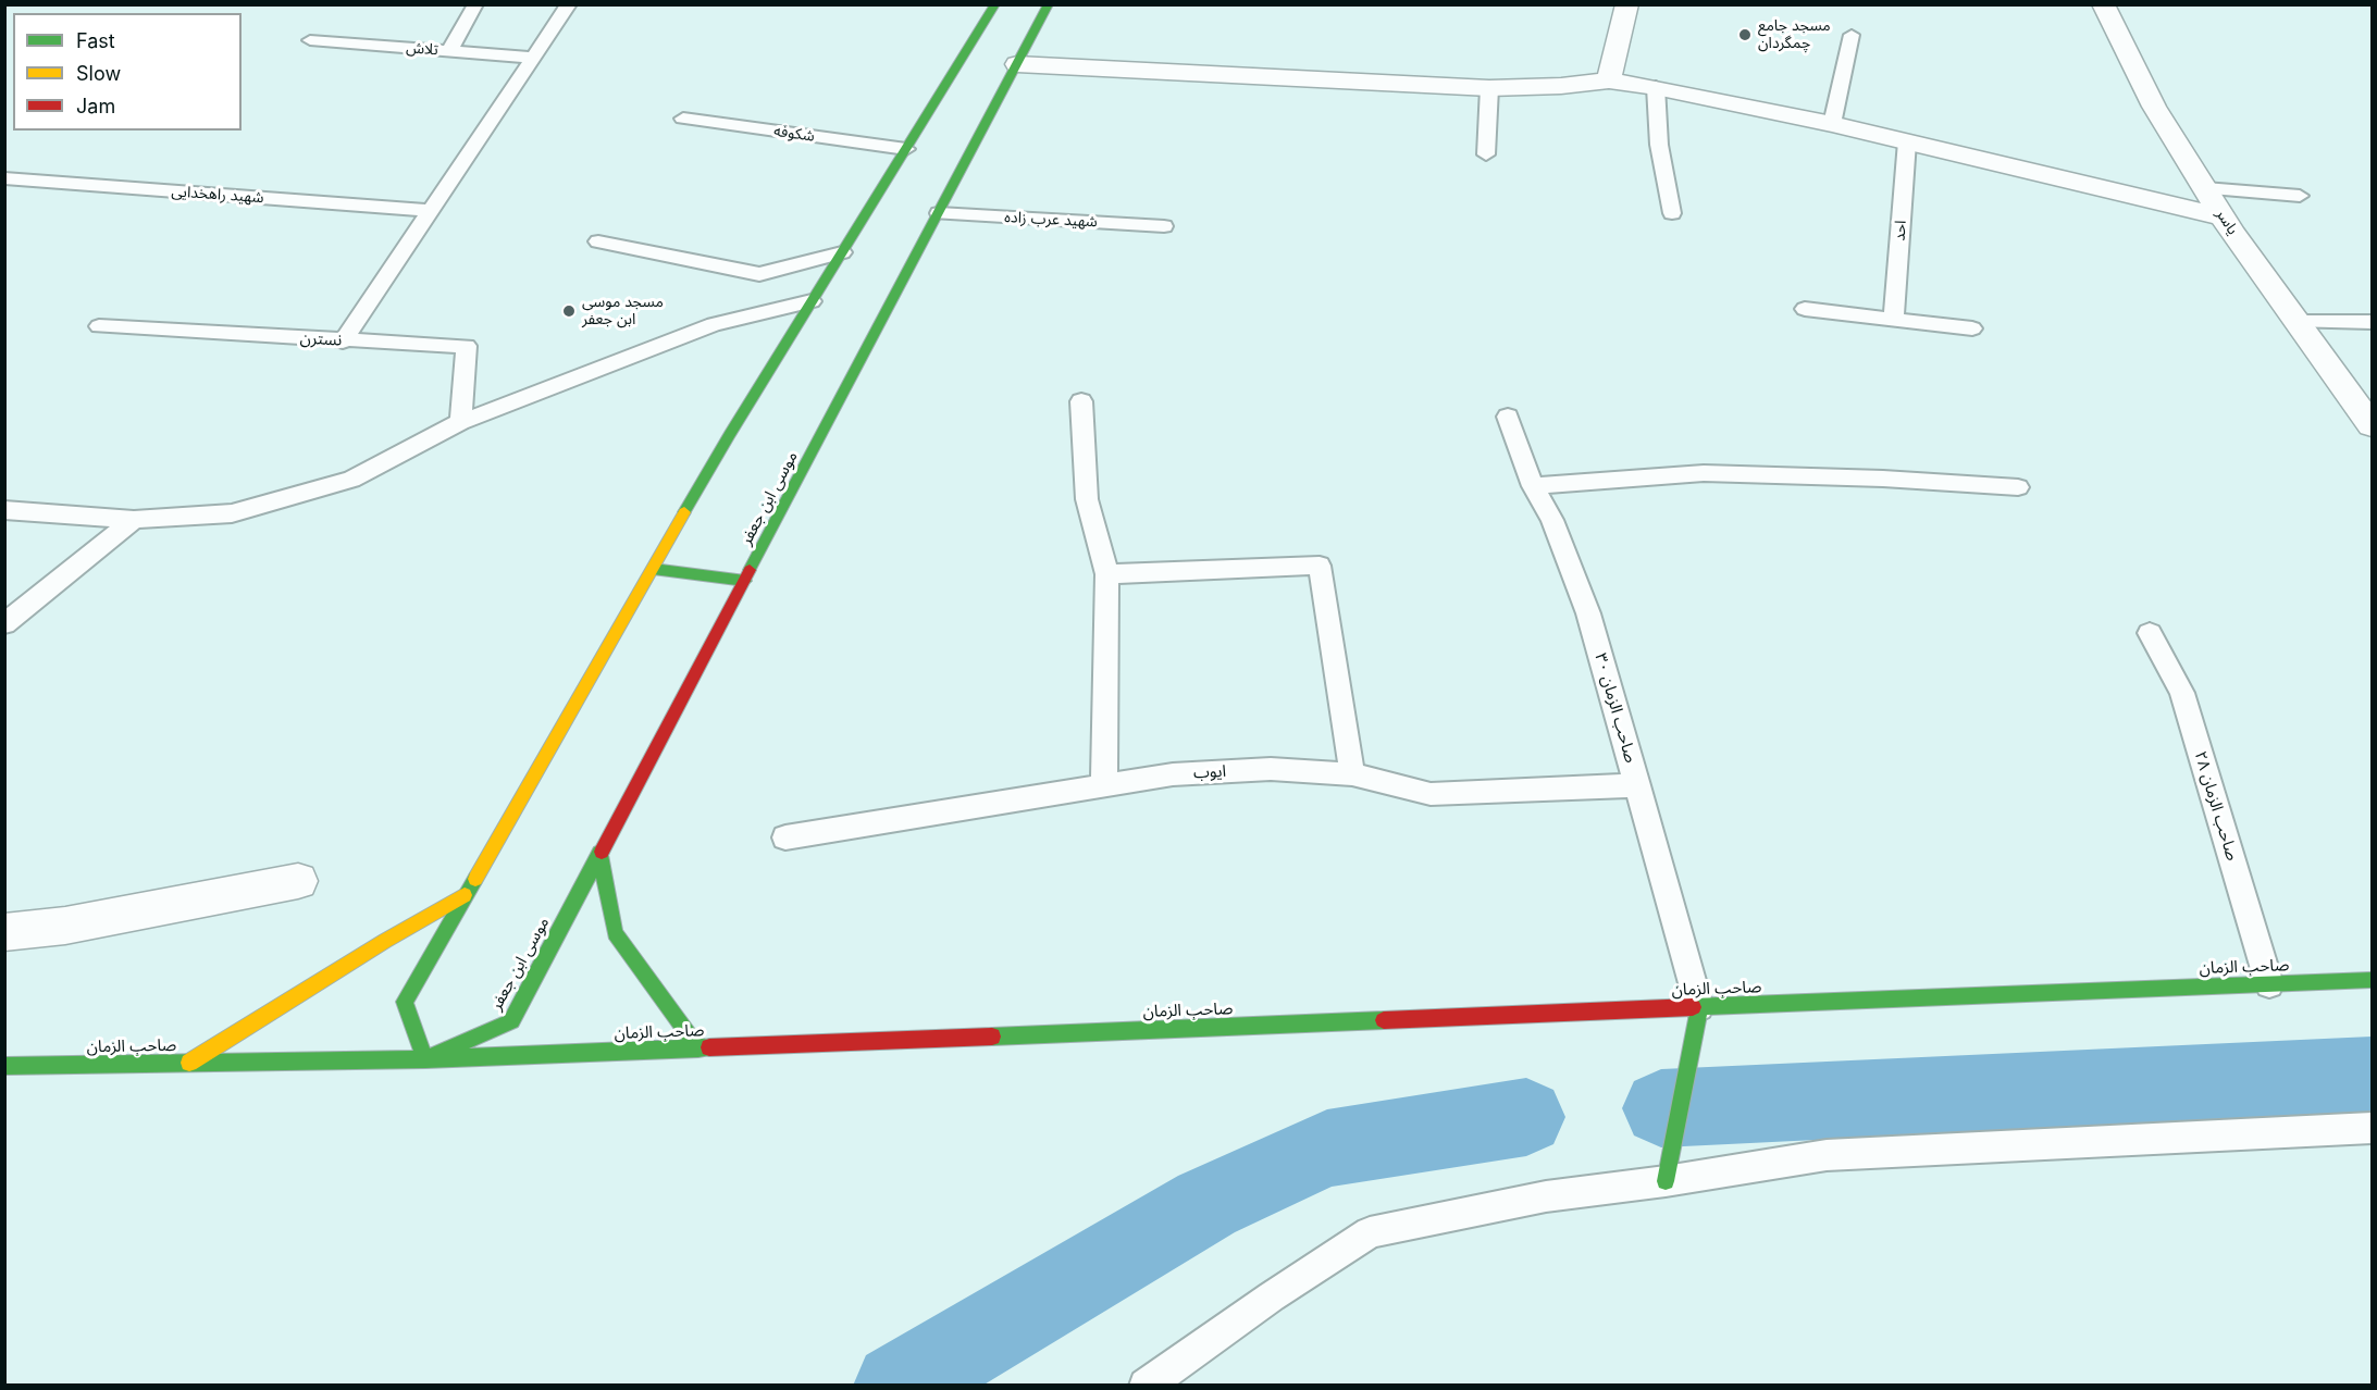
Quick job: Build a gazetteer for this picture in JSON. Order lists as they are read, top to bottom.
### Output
{
  "streets": {
    "street": ["یاسر", "موسی ابن جعفر", "صاحب الزمان"],
    "lane": [
      "تلاش",
      "شکوفه",
      "شهید راهخدایی",
      "شهید عرب زاده",
      "احد",
      "نسترن",
      "صاحب الزمان ۳۰",
      "ایوب",
      "صاحب الزمان ۲۸"
    ]
  },
  "crossings": [
    ["شهید عرب زاده", "موسی ابن جعفر"],
    ["موسی ابن جعفر", "صاحب الزمان"],
    ["صاحب الزمان ۳۰", "ایوب"],
    ["صاحب الزمان ۳۰", "صاحب الزمان"],
    ["صاحب الزمان ۲۸", "صاحب الزمان"]
  ],
  "places": ["مسجد جامع چمگردان", "مسجد موسی ابن جعفر"],
  "legend": ["Fast", "Slow", "Jam"]
}
